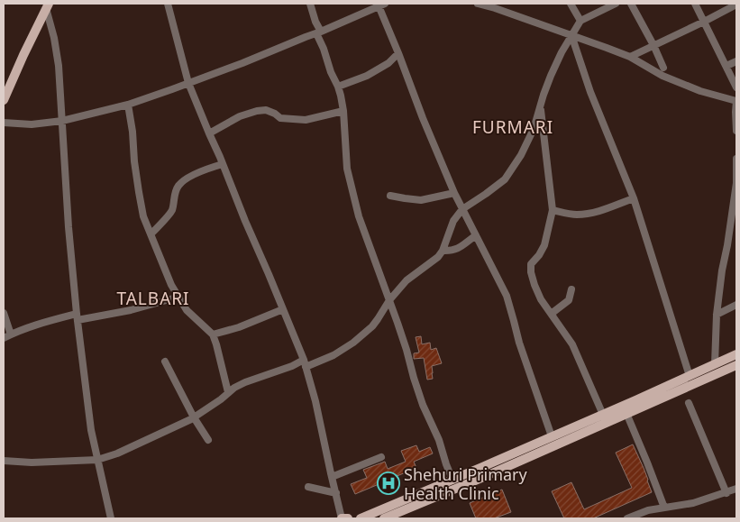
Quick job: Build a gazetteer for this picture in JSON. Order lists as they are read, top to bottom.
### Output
{
  "districts": ["FURMARI", "TALBARI"],
  "places": {
    "hospital": ["Shehuri Primary Health Clinic"]
  }
}
